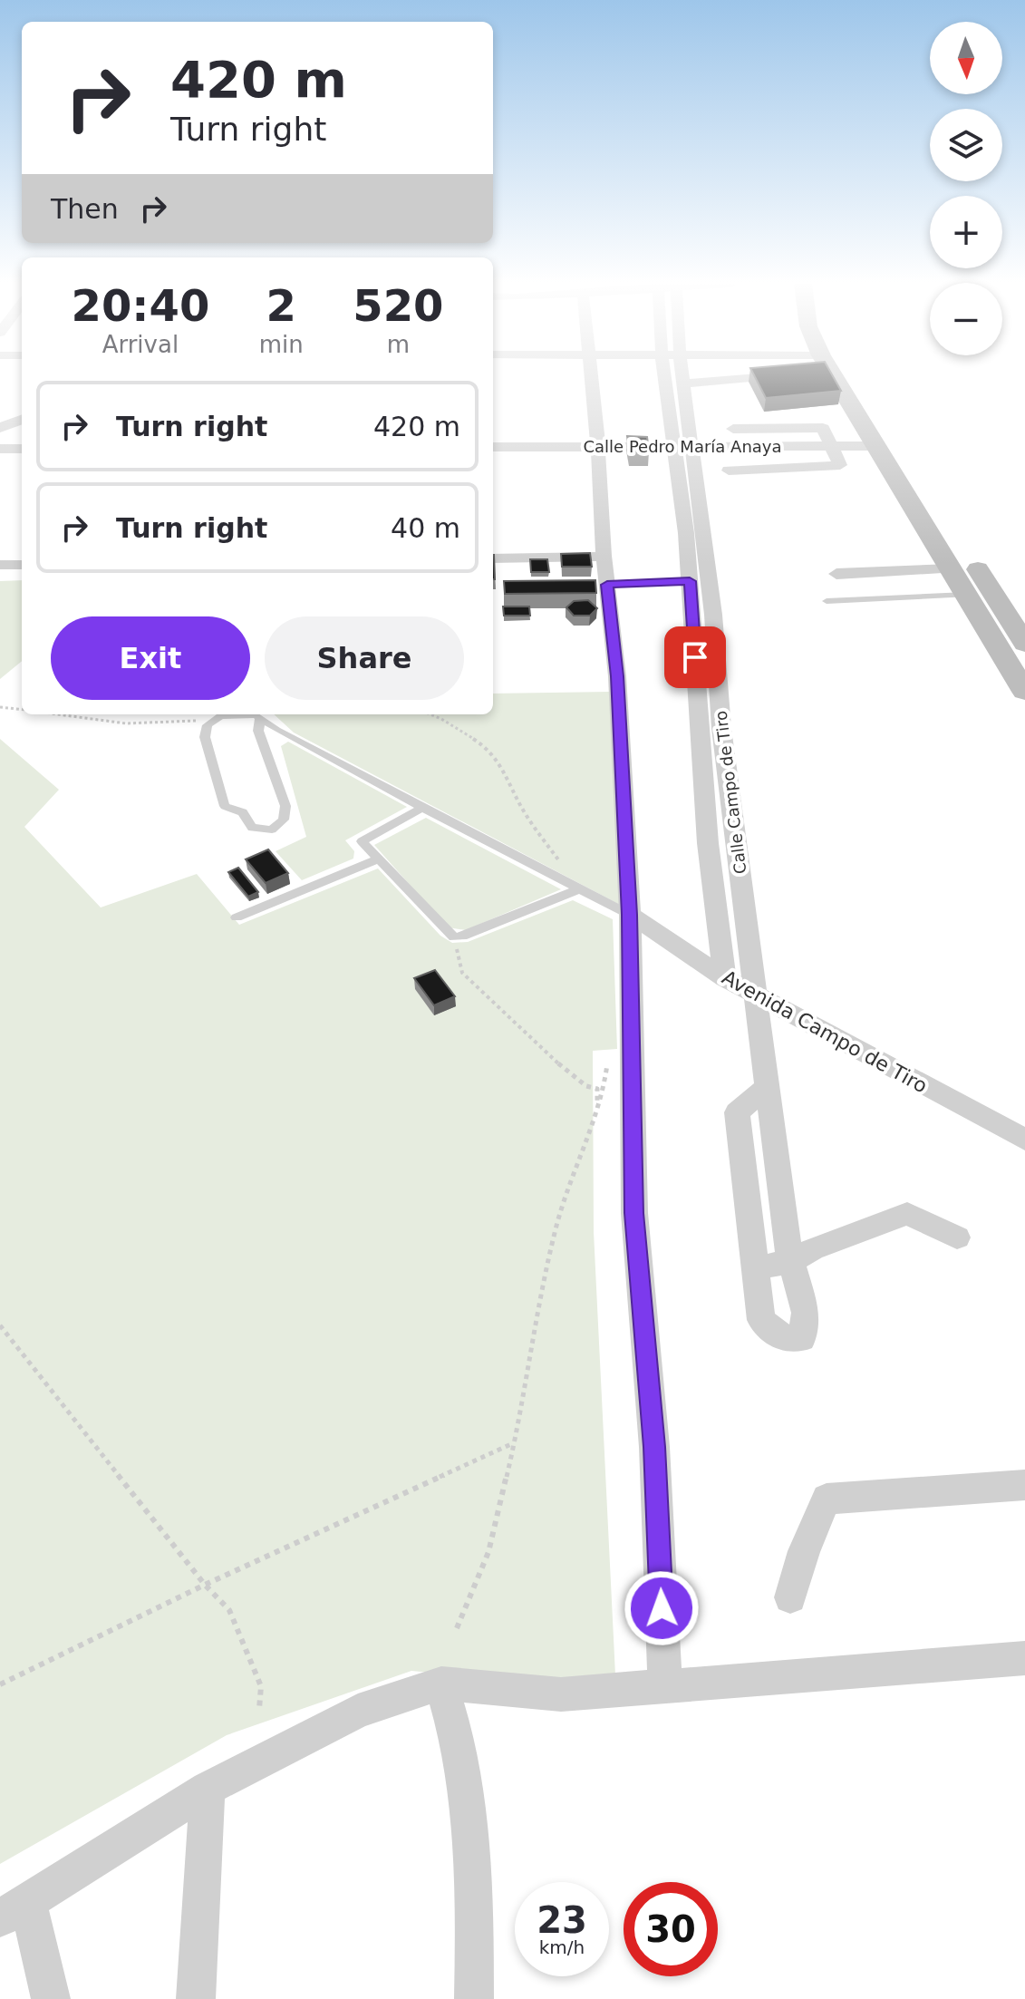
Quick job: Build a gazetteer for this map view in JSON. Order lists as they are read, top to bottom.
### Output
{
  "streets": {
    "street": ["Calle Pedro María Anaya", "Calle Campo de Tiro", "Avenida Campo de Tiro"]
  },
  "crossings": [
    ["Calle Pedro María Anaya", "Calle Campo de Tiro"],
    ["Calle Campo de Tiro", "Avenida Campo de Tiro"]
  ],
  "north": "bottom",
  "page": {
    "map_buttons": ["+", "−"],
    "turn": ["420 m", "Turn right"],
    "then": "Then",
    "eta": [
      "20:40",
      "Arrival",
      "2",
      "min",
      "520",
      "m"
    ],
    "list": [
      {
        "name": "Turn right",
        "value": "420 m"
      },
      {
        "name": "Turn right",
        "value": "40 m"
      }
    ],
    "buttons": ["Exit", "Share"],
    "speed": "23 km/h",
    "limit": "30"
  }
}
